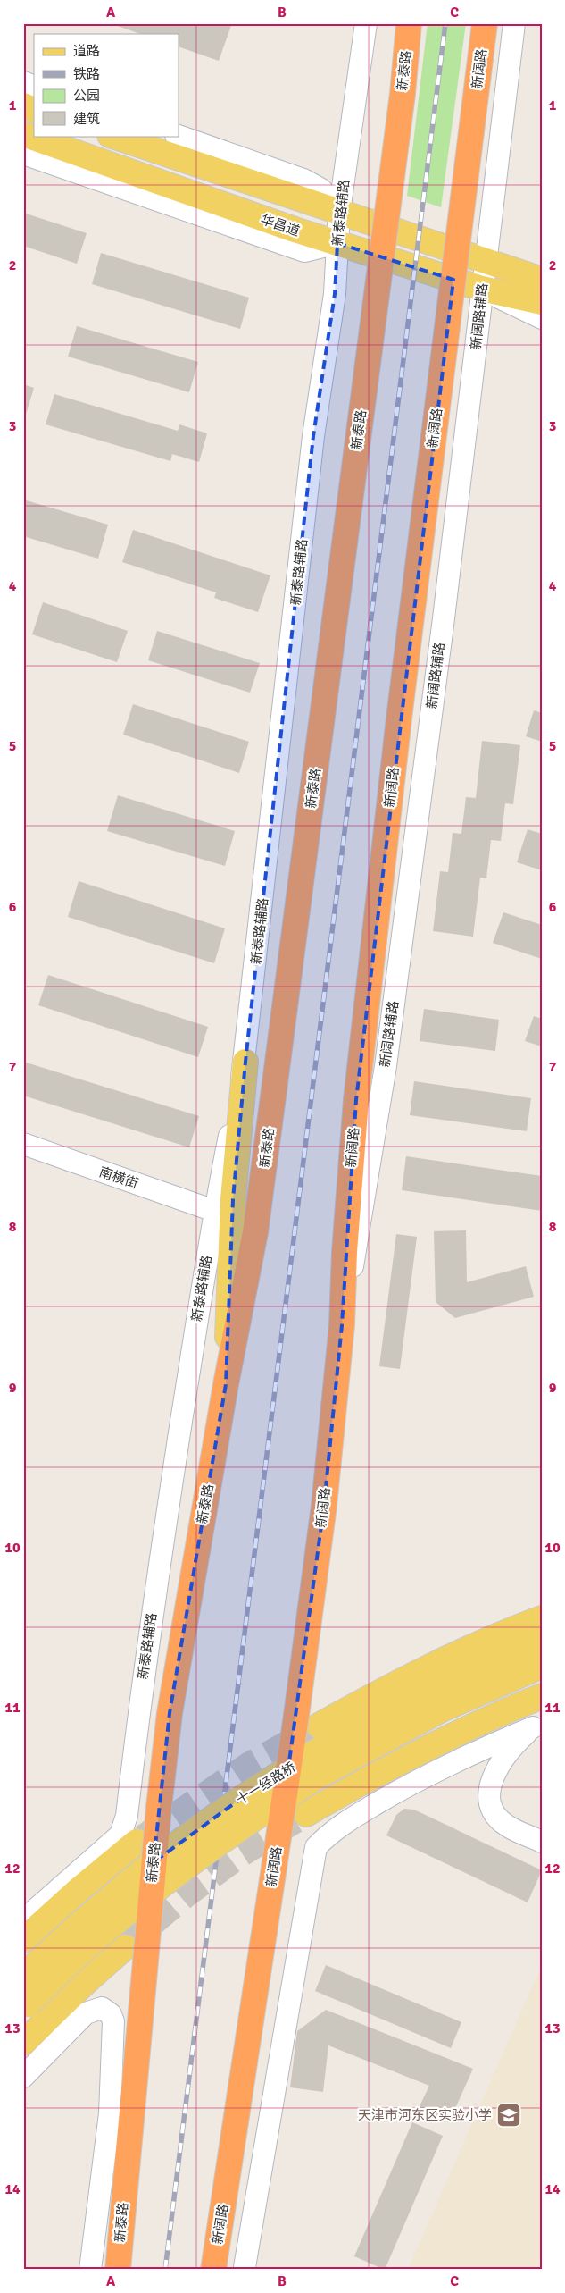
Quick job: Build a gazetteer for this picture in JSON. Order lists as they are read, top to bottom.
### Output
{
  "streets": {
    "highway": ["新阔路", "新泰路"],
    "main road": ["华昌道", "十一经路桥"],
    "street": ["新泰路辅路", "新阔路辅路", "南横街"]
  },
  "crossings": [
    ["新阔路", "新阔路辅路"],
    ["新泰路辅路", "华昌道"],
    ["新泰路辅路", "南横街"],
    ["华昌道", "新阔路辅路"]
  ],
  "places": {
    "school or university": ["天津市河东区实验小学"]
  },
  "legend": [
    "道路",
    "铁路",
    "公园",
    "建筑"
  ],
  "grid": {
    "columns": ["A", "B", "C"],
    "rows": [
      "1",
      "2",
      "3",
      "4",
      "5",
      "6",
      "7",
      "8",
      "9",
      "10",
      "11",
      "12",
      "13",
      "14"
    ]
  }
}
